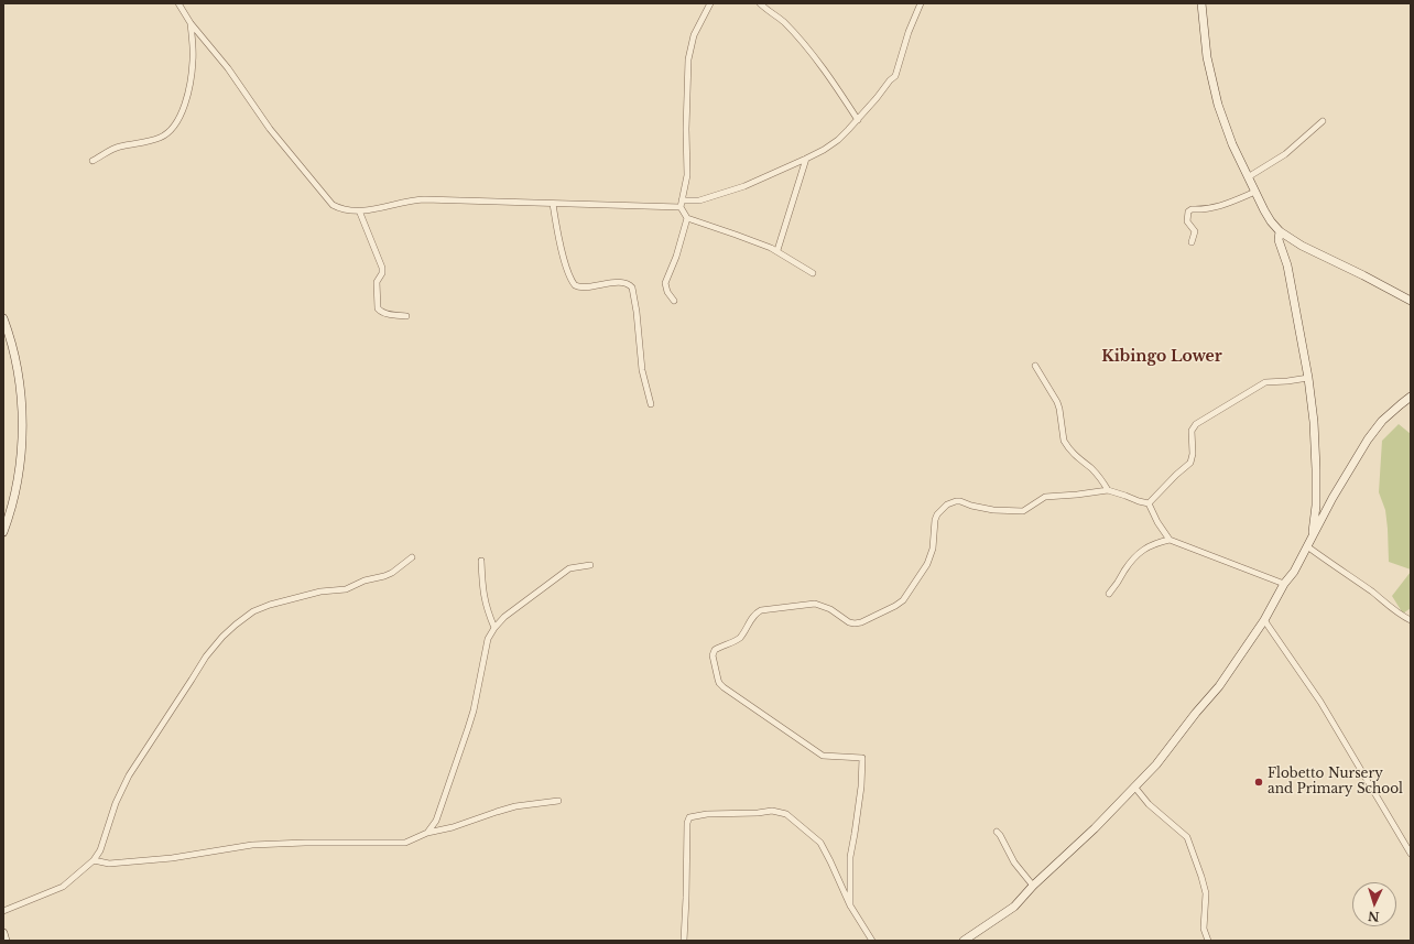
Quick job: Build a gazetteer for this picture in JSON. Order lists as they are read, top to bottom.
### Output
{
  "districts": ["Kibingo Lower"],
  "places": ["Flobetto Nursery and Primary School"],
  "north": "bottom"
}
